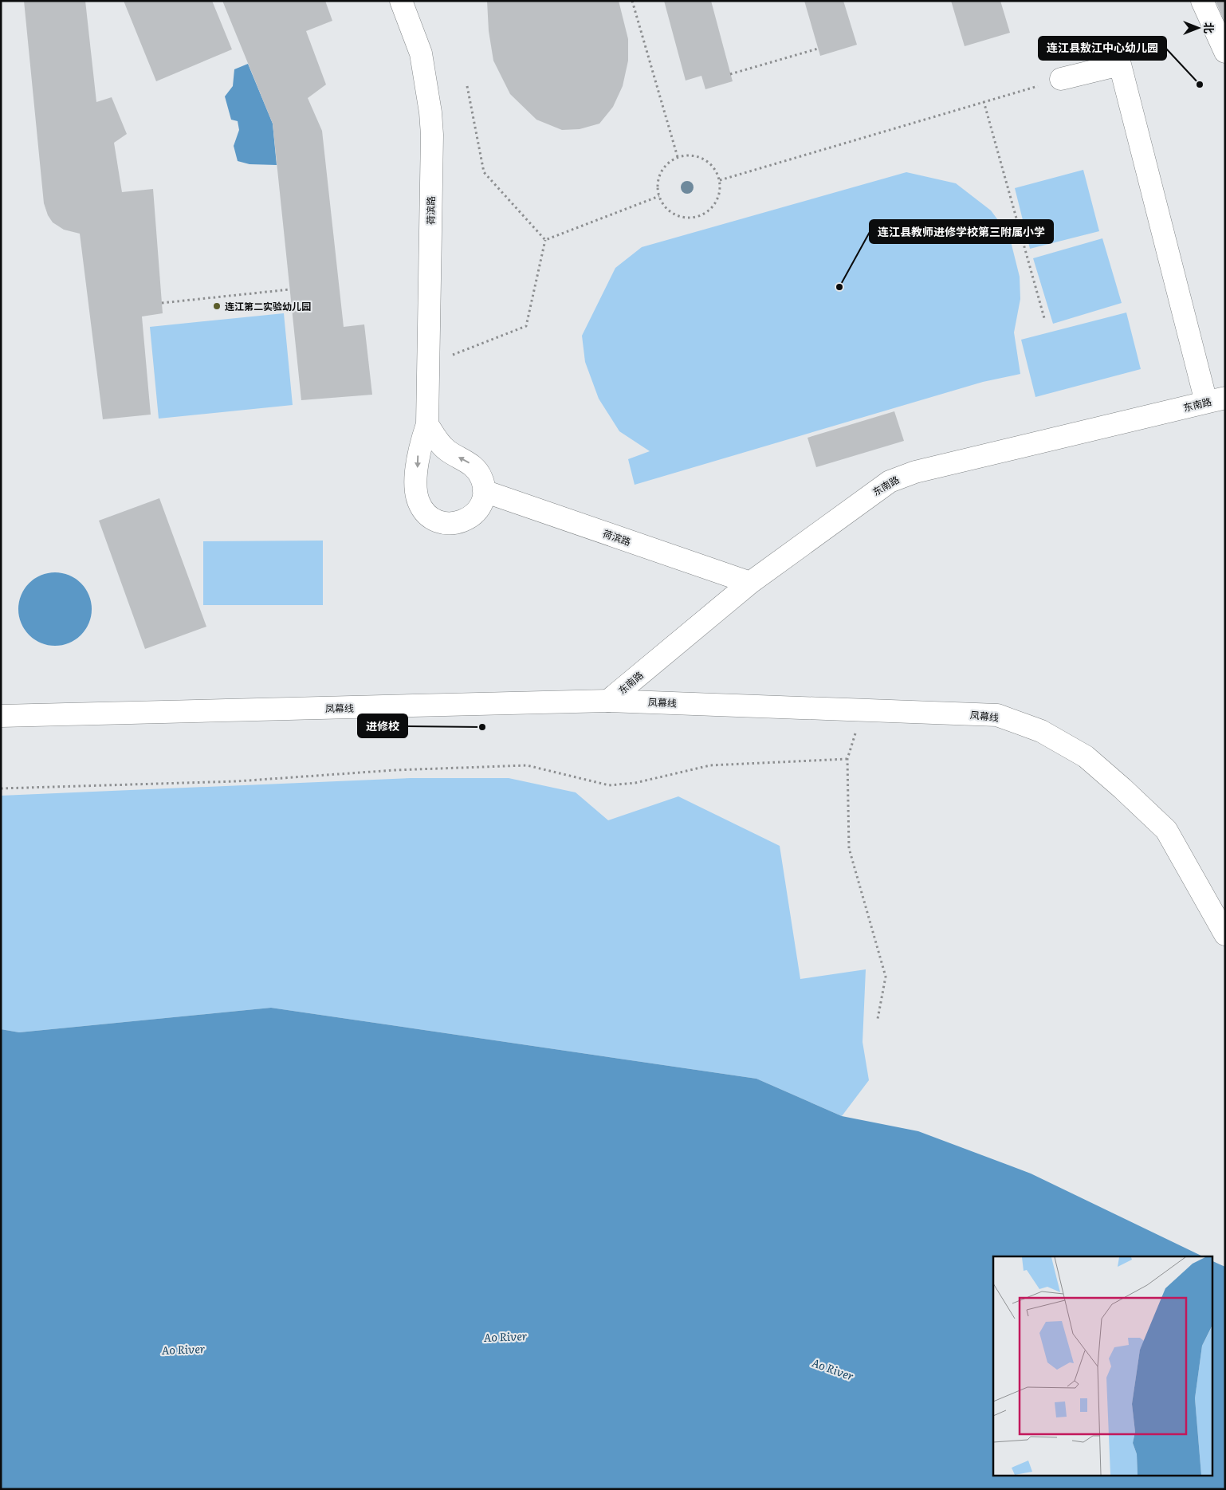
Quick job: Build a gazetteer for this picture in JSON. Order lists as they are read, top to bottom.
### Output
{
  "streets": {
    "street": ["荷滨路", "东南路", "凤幕线"]
  },
  "crossings": [
    ["荷滨路", "东南路"],
    ["东南路", "凤幕线"]
  ],
  "water": ["Ao River"],
  "places": [
    "连江县敖江中心幼儿园",
    "连江县教师进修学校第三附属小学",
    "连江第二实验幼儿园",
    "进修校"
  ],
  "north": "right"
}
